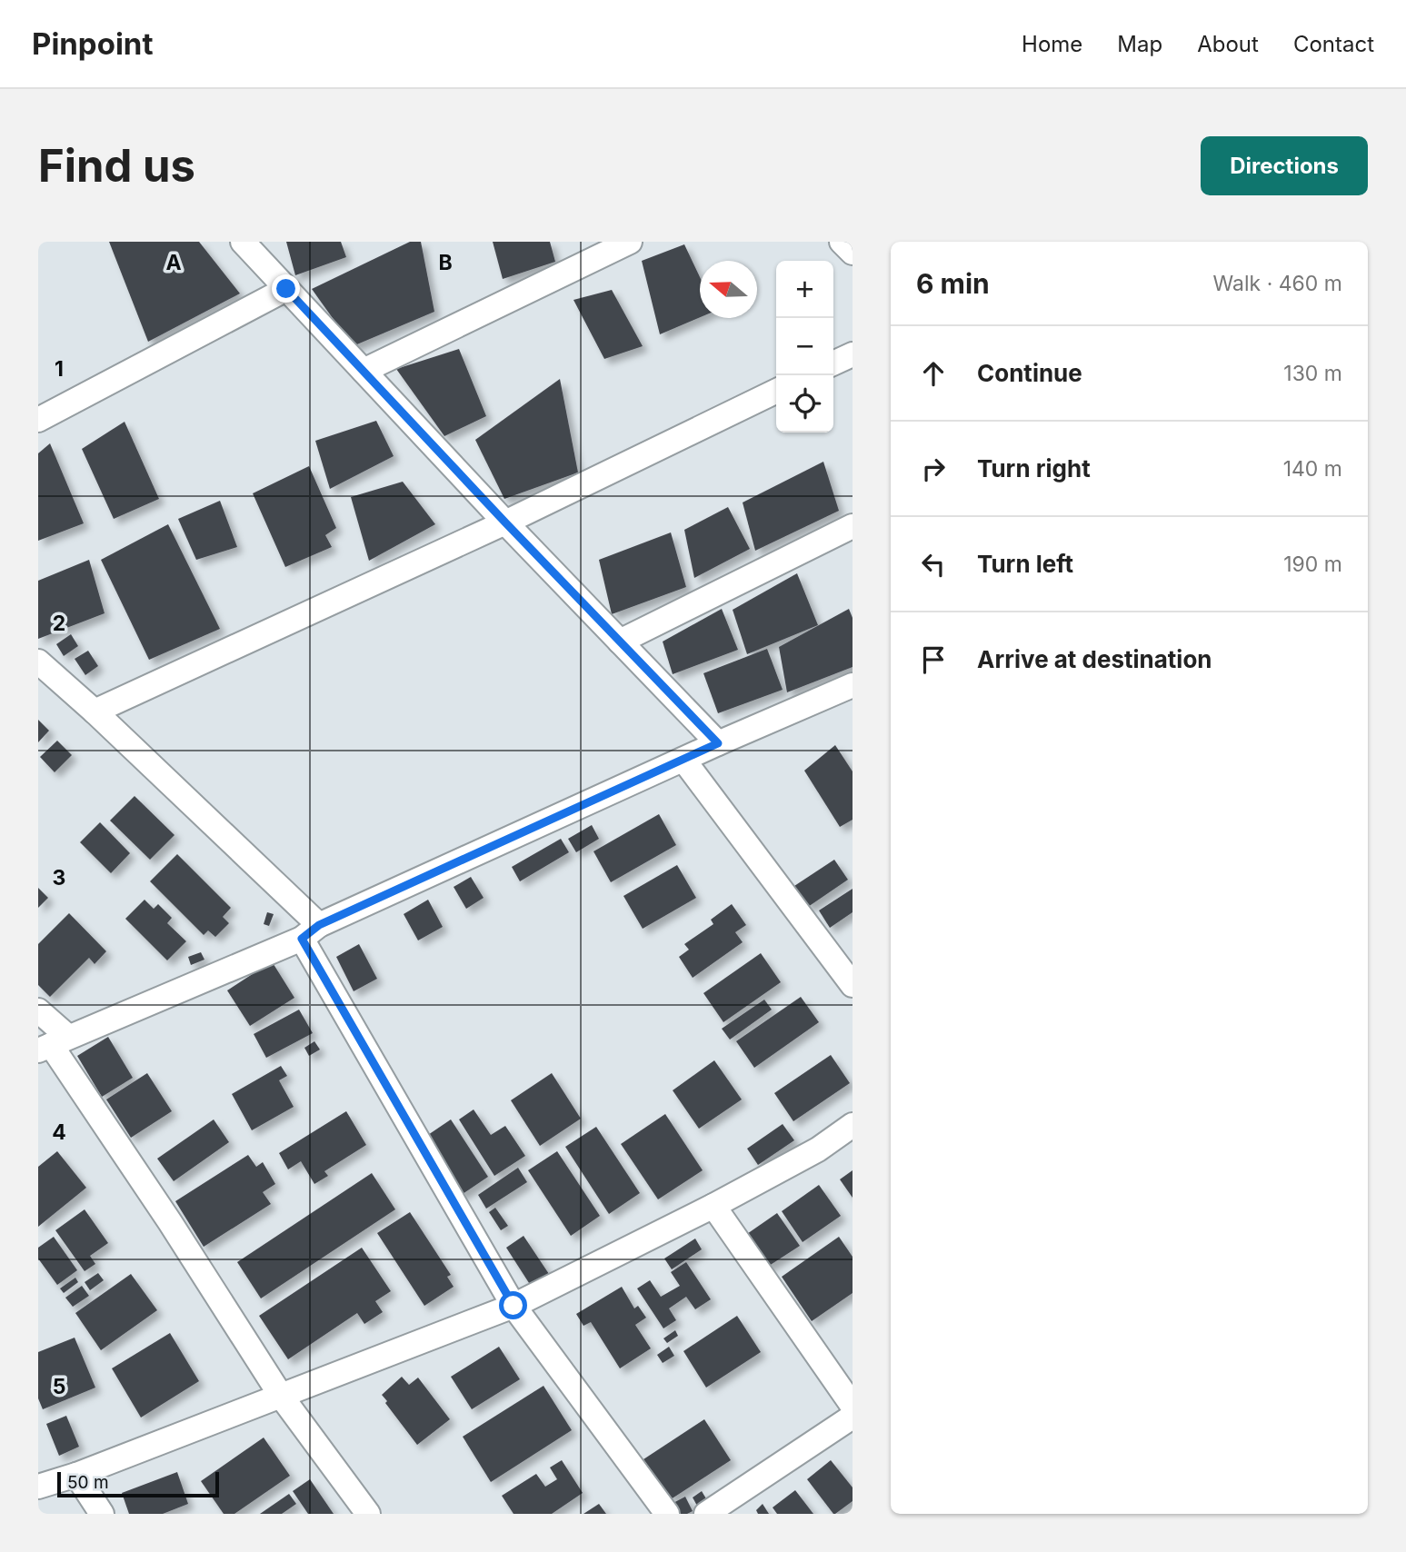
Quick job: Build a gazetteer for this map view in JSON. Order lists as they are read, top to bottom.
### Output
{
  "scale_bar": "50 m",
  "north": "left",
  "page": {
    "header": "Pinpoint",
    "nav": [
      "Home",
      "Map",
      "About",
      "Contact"
    ],
    "buttons": "Directions",
    "title": "Find us",
    "heading": ["6 min", "Walk · 460 m"],
    "map_buttons": ["+", "−"],
    "list": [
      ["Continue", "130 m"],
      ["Turn right", "140 m"],
      ["Turn left", "190 m"],
      "Arrive at destination"
    ],
    "scale": "50 m"
  },
  "grid": {
    "columns": ["A", "B"],
    "rows": [
      "1",
      "2",
      "3",
      "4",
      "5"
    ]
  }
}
